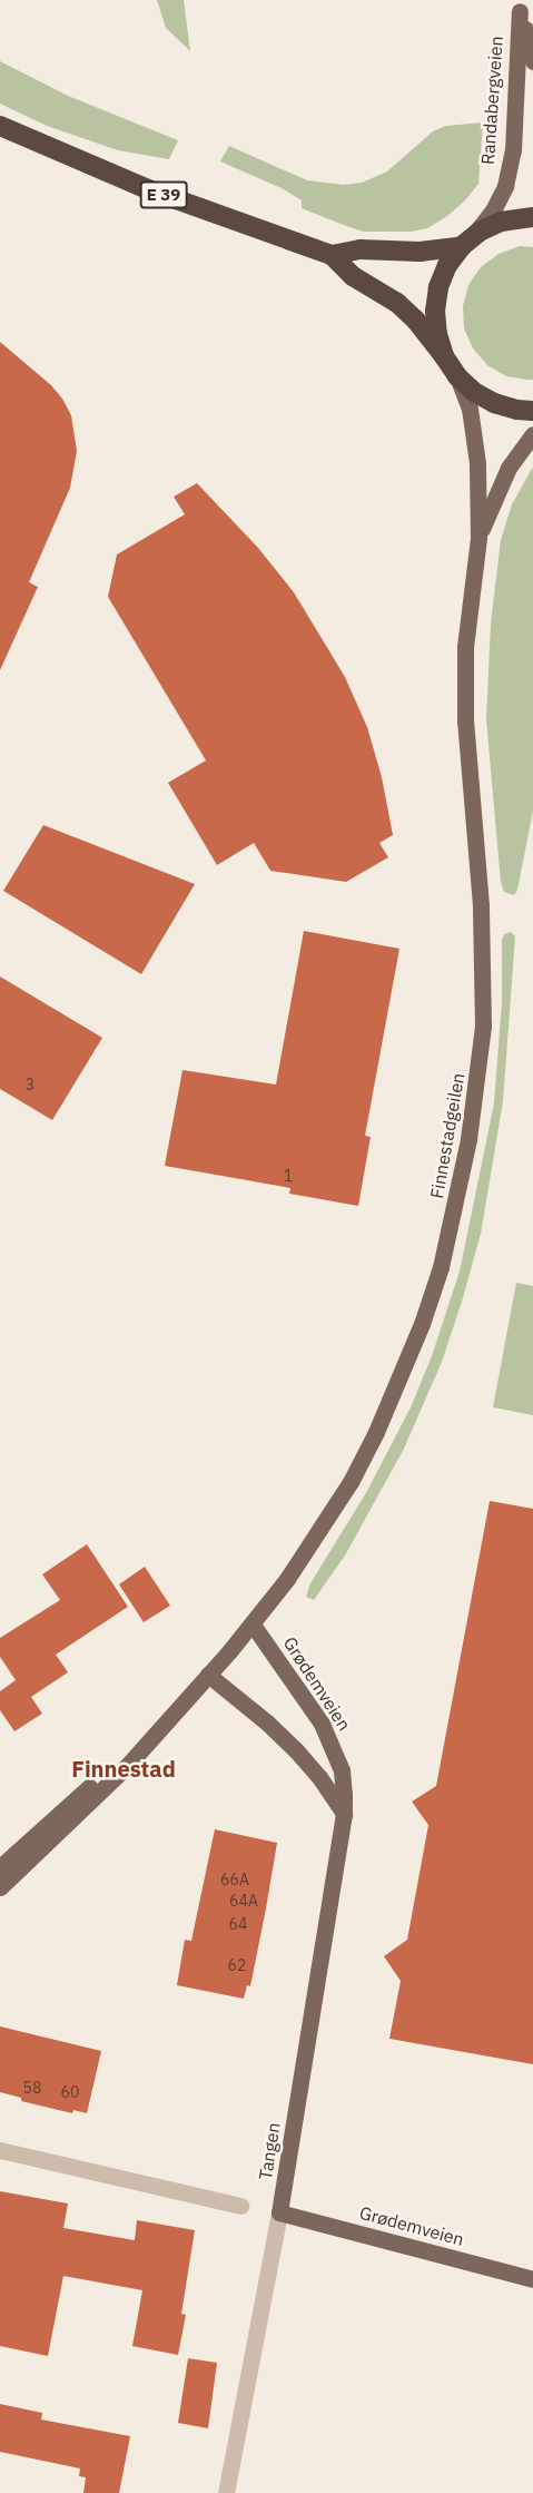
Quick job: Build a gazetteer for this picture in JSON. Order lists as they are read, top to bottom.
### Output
{
  "streets": {
    "highway": ["E 39"],
    "main road": [
      "Randabergveien",
      "Finnestadgeilen",
      "Grødemveien",
      "Tangen"
    ]
  },
  "crossings": [
    ["Randabergveien", "E 39"],
    ["E 39", "Finnestadgeilen"],
    ["Finnestadgeilen", "Grødemveien"],
    ["Grødemveien", "Tangen"]
  ],
  "districts": ["Finnestad"],
  "house_numbers": [
    "3",
    "1",
    "66A",
    "64A",
    "64",
    "62",
    "58",
    "60"
  ]
}
